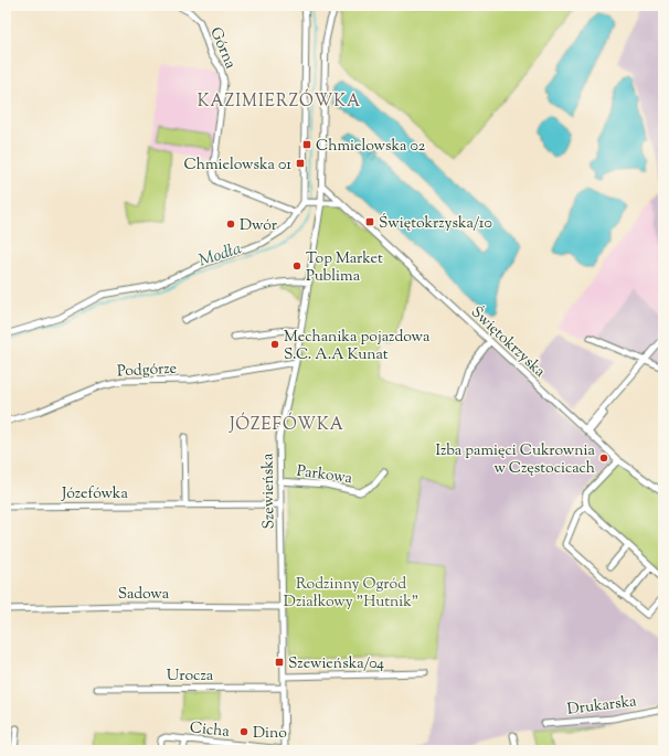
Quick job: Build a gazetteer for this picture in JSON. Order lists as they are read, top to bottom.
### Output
{
  "streets": {
    "street": [
      "Górna",
      "Świętokrzyska",
      "Podgórze",
      "Parkowa",
      "Szewieńska",
      "Józefówka",
      "Sadowa",
      "Urocza",
      "Drukarska",
      "Cicha"
    ]
  },
  "crossings": [
    ["Podgórze", "Szewieńska"],
    ["Parkowa", "Szewieńska"],
    ["Szewieńska", "Józefówka"],
    ["Szewieńska", "Sadowa"],
    ["Szewieńska", "Urocza"],
    ["Szewieńska", "Cicha"]
  ],
  "districts": ["KAZIMIERZÓWKA", "JÓZEFÓWKA"],
  "water": ["Modła"],
  "parks": ["Rodzinny Ogród Działkowy \"Hutnik\""],
  "places": {
    "transit": [
      "Chmielowska 02",
      "Chmielowska 01",
      "Świętokrzyska/10",
      "Szewieńska/04"
    ],
    "other": [
      "Dwór",
      "Top Market Publima",
      "Mechanika pojazdowa S.C. A.A Kunat",
      "Izba pamięci Cukrownia w Częstocicach",
      "Dino"
    ]
  }
}
